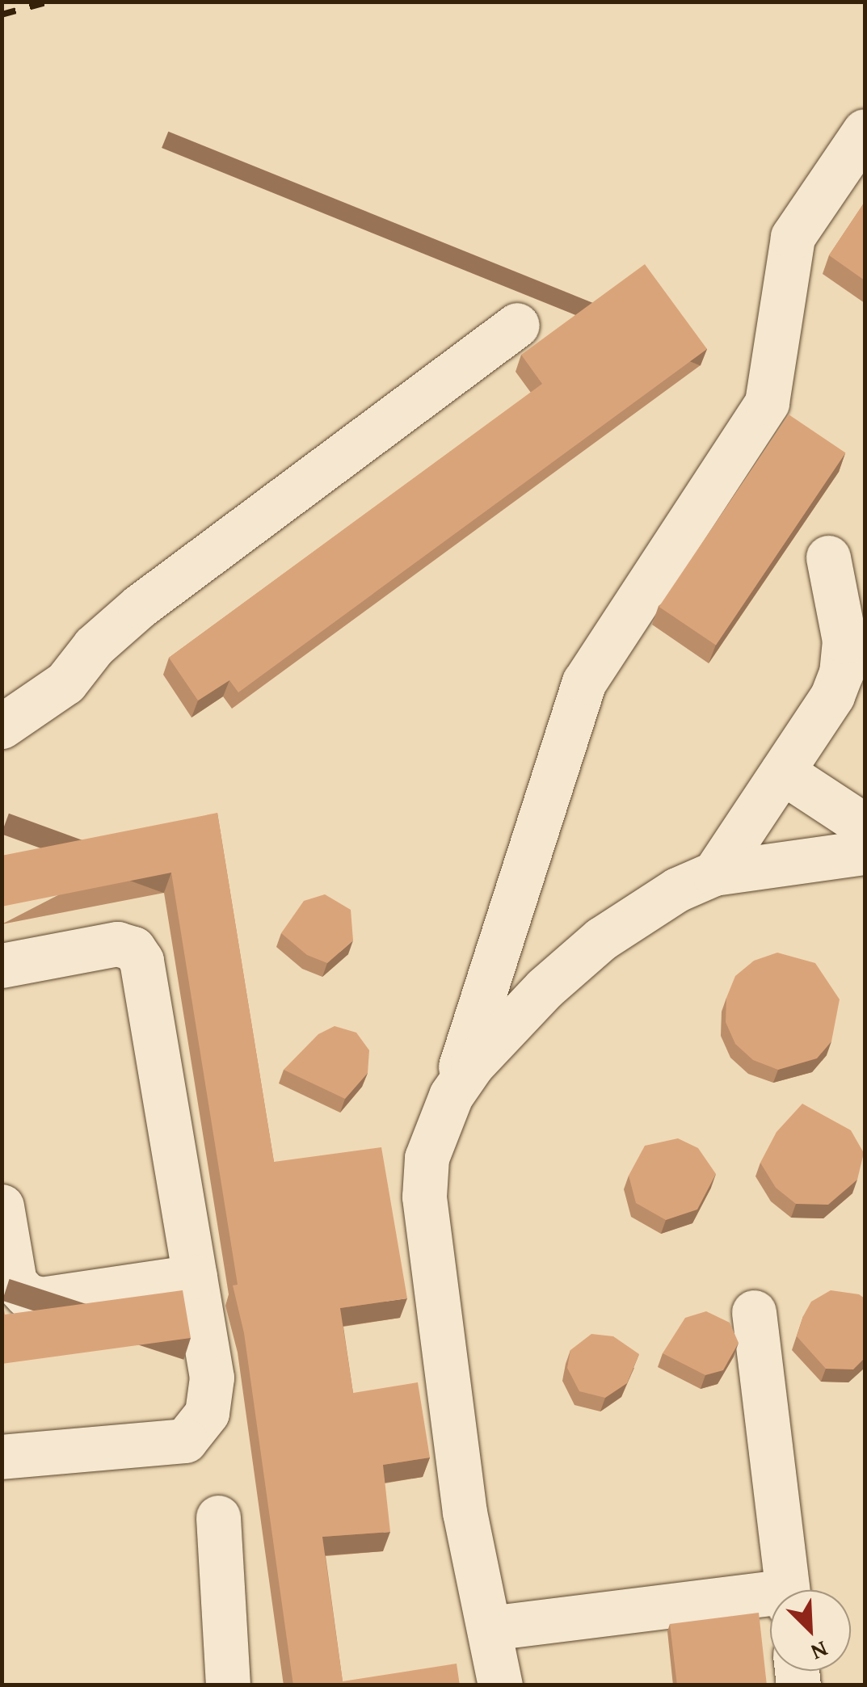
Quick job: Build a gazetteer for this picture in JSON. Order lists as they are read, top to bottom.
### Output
{
  "north": "bottom right"
}
